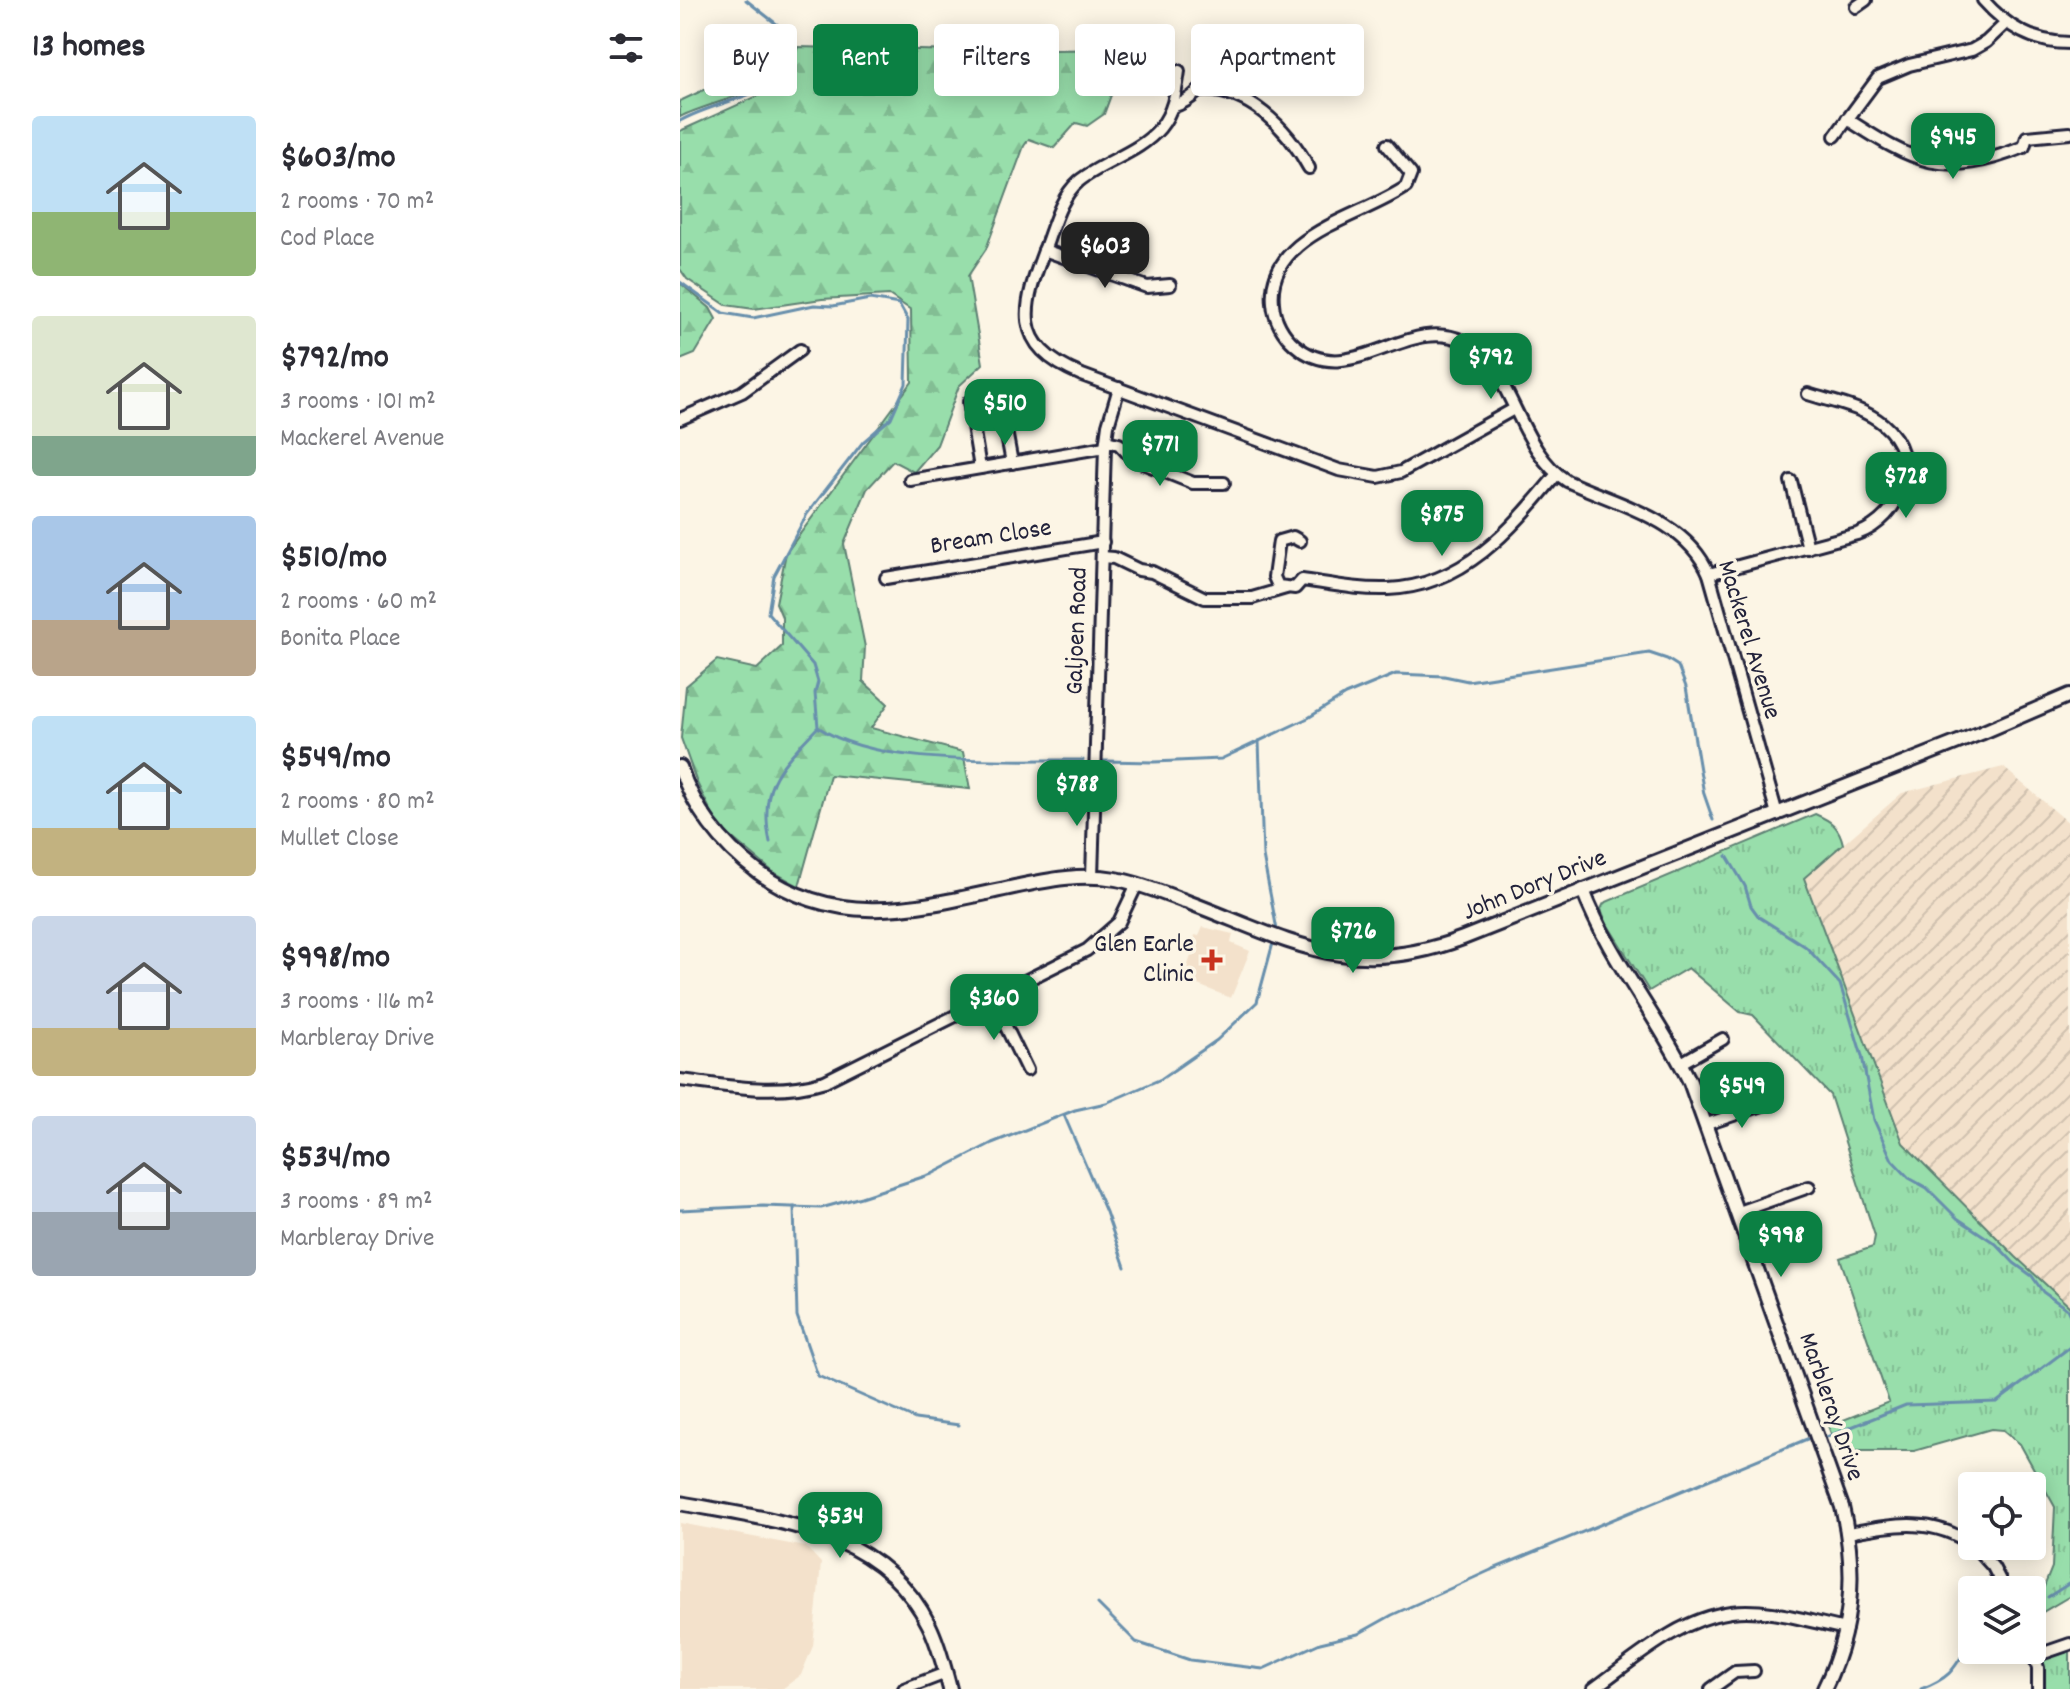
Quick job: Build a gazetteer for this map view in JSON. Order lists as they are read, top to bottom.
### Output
{
  "streets": {
    "street": [
      "Bream Close",
      "Galjoen Road",
      "Mackerel Avenue",
      "John Dory Drive",
      "Marbleray Drive"
    ]
  },
  "crossings": [
    ["Bream Close", "Galjoen Road"],
    ["Galjoen Road", "John Dory Drive"],
    ["Mackerel Avenue", "John Dory Drive"],
    ["John Dory Drive", "Marbleray Drive"]
  ],
  "places": {
    "health": ["Glen Earle Clinic"]
  },
  "page": {
    "heading": "13 homes",
    "chip": [
      "Buy",
      "Rent",
      "Filters",
      "New",
      "Apartment"
    ],
    "list": [
      {
        "name": "$603/mo",
        "note": "2 rooms · 70 m² · Cod Place"
      },
      {
        "name": "$792/mo",
        "note": "3 rooms · 101 m² · Mackerel Avenue"
      },
      {
        "name": "$510/mo",
        "note": "2 rooms · 60 m² · Bonita Place"
      },
      {
        "name": "$549/mo",
        "note": "2 rooms · 80 m² · Mullet Close"
      },
      {
        "name": "$998/mo",
        "note": "3 rooms · 116 m² · Marbleray Drive"
      },
      {
        "name": "$534/mo",
        "note": "3 rooms · 89 m² · Marbleray Drive"
      }
    ],
    "price": [
      "$945",
      "$603",
      "$792",
      "$510",
      "$771",
      "$728",
      "$875",
      "$788",
      "$726",
      "$360",
      "$549",
      "$998",
      "$534"
    ]
  }
}
